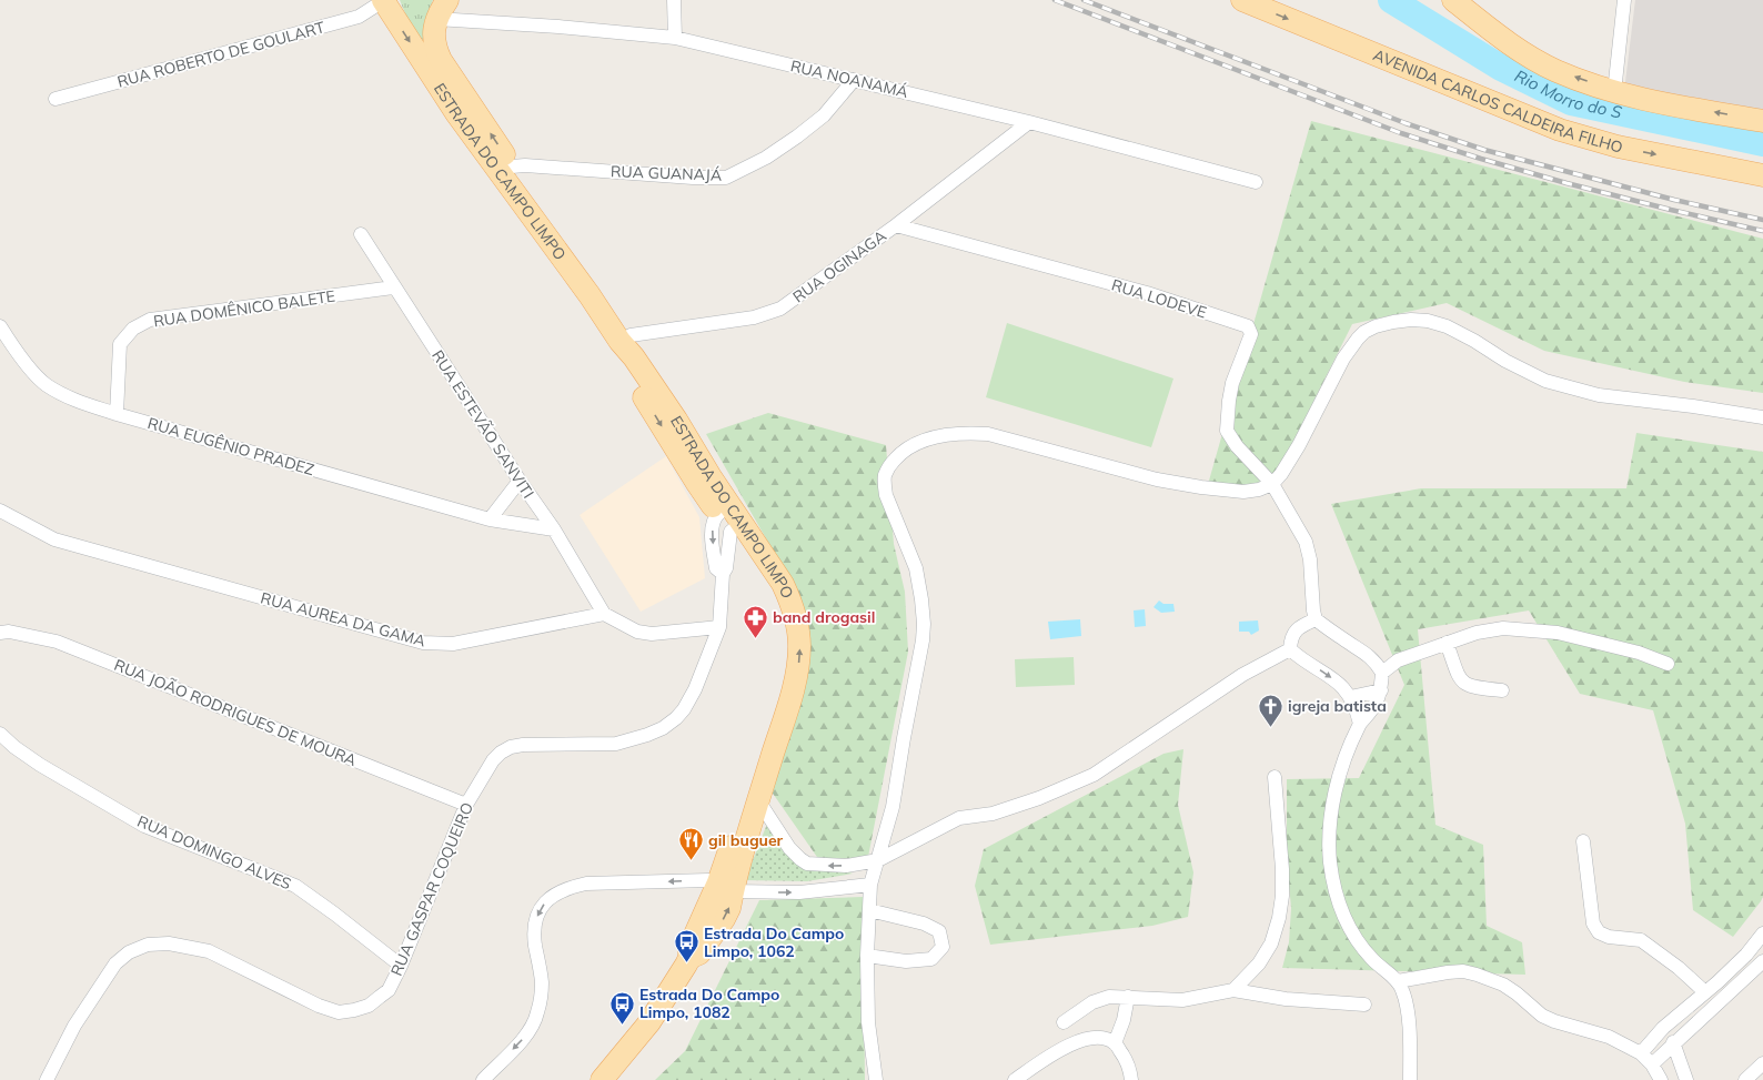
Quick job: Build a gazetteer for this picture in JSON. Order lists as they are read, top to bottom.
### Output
{
  "streets": {
    "main road": ["AVENIDA CARLOS CALDEIRA FILHO", "ESTRADA DO CAMPO LIMPO"],
    "street": [
      "RUA ROBERTO DE GOULART",
      "RUA NOANAMÁ",
      "RUA GUANAJÁ",
      "RUA OGINAGA",
      "RUA LODEVE",
      "RUA DOMÊNICO BALETE",
      "RUA ESTEVÃO SANVITI",
      "RUA EUGÊNIO PRADEZ",
      "RUA AUREA DA GAMA",
      "RUA JOÃO RODRIGUES DE MOURA",
      "RUA DOMINGO ALVES",
      "RUA GASPAR COQUEIRO"
    ]
  },
  "crossings": [
    ["RUA ROBERTO DE GOULART", "ESTRADA DO CAMPO LIMPO"],
    ["RUA NOANAMÁ", "RUA GUANAJÁ"],
    ["RUA NOANAMÁ", "RUA OGINAGA"],
    ["ESTRADA DO CAMPO LIMPO", "RUA GUANAJÁ"],
    ["ESTRADA DO CAMPO LIMPO", "RUA OGINAGA"],
    ["ESTRADA DO CAMPO LIMPO", "RUA GASPAR COQUEIRO"],
    ["RUA OGINAGA", "RUA LODEVE"],
    ["RUA DOMÊNICO BALETE", "RUA ESTEVÃO SANVITI"],
    ["RUA DOMÊNICO BALETE", "RUA EUGÊNIO PRADEZ"],
    ["RUA ESTEVÃO SANVITI", "RUA EUGÊNIO PRADEZ"],
    ["RUA ESTEVÃO SANVITI", "RUA AUREA DA GAMA"],
    ["RUA JOÃO RODRIGUES DE MOURA", "RUA GASPAR COQUEIRO"],
    ["RUA DOMINGO ALVES", "RUA GASPAR COQUEIRO"]
  ],
  "water": ["Rio Morro do S"],
  "places": {
    "pharmacy": ["band drogasil"],
    "church": ["igreja batista"],
    "restaurant": ["gil buguer"],
    "bus stop": ["Estrada Do Campo Limpo, 1062", "Estrada Do Campo Limpo, 1082"]
  }
}
